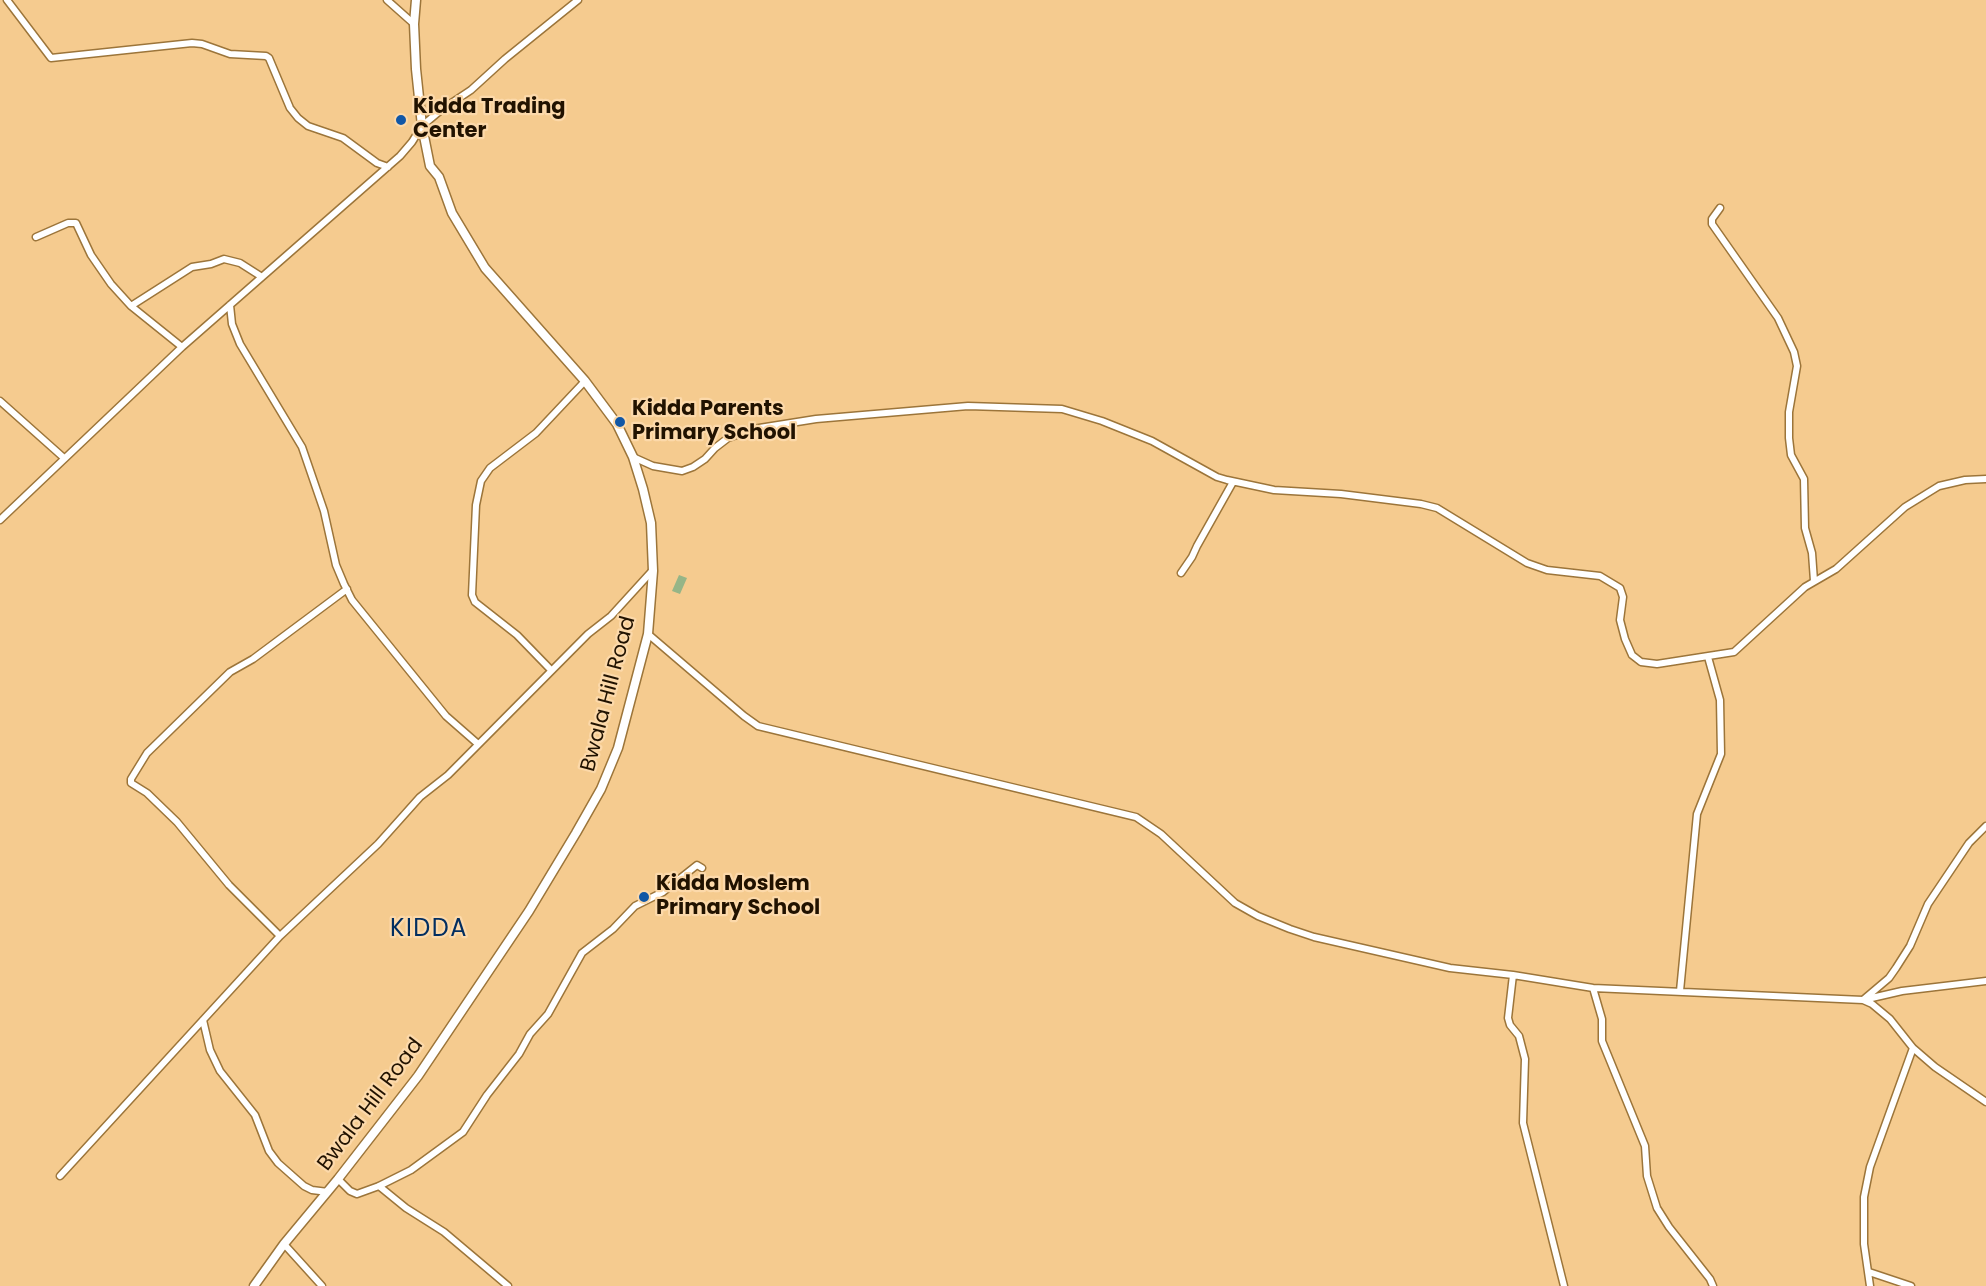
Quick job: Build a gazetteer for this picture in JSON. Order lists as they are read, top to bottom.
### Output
{
  "streets": {
    "street": ["Bwala Hill Road"]
  },
  "districts": ["KIDDA"],
  "places": ["Kidda Trading Center", "Kidda Parents Primary School", "Kidda Moslem Primary School"]
}
